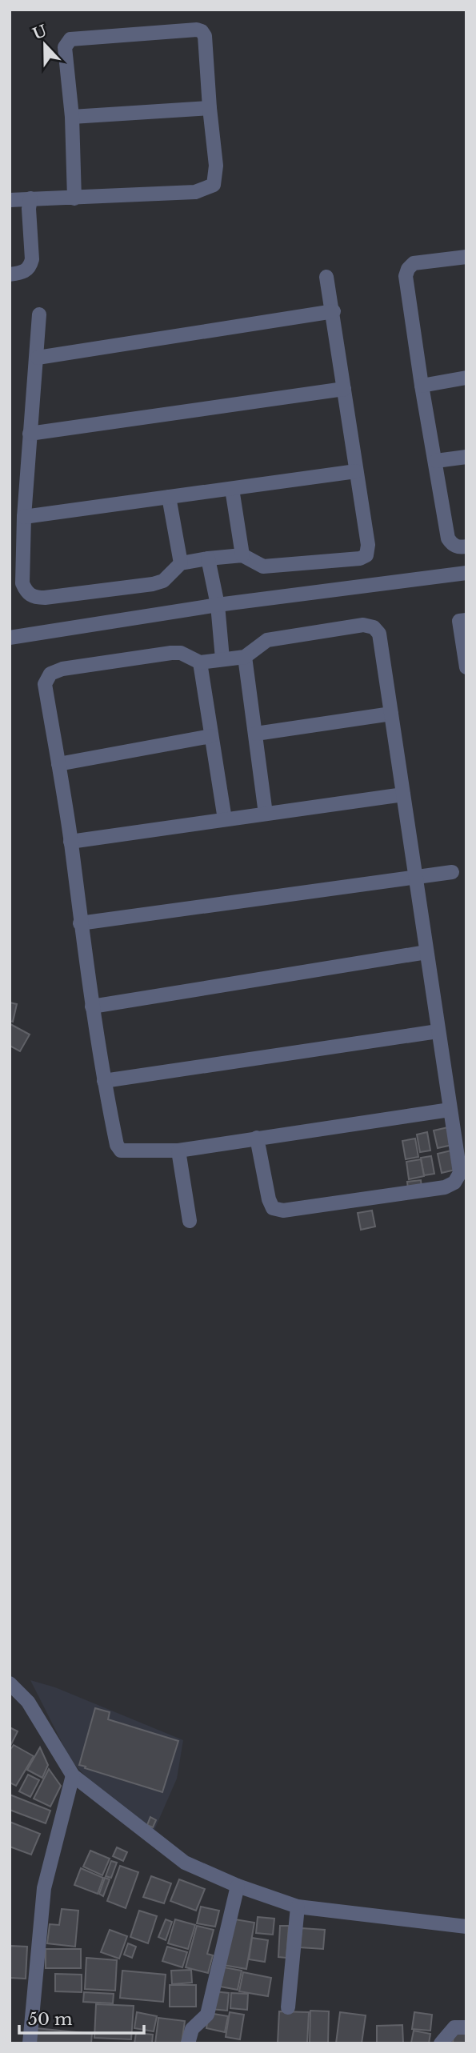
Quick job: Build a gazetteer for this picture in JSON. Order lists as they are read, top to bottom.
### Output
{
  "scale_bar": "50 m",
  "north": "top"
}
